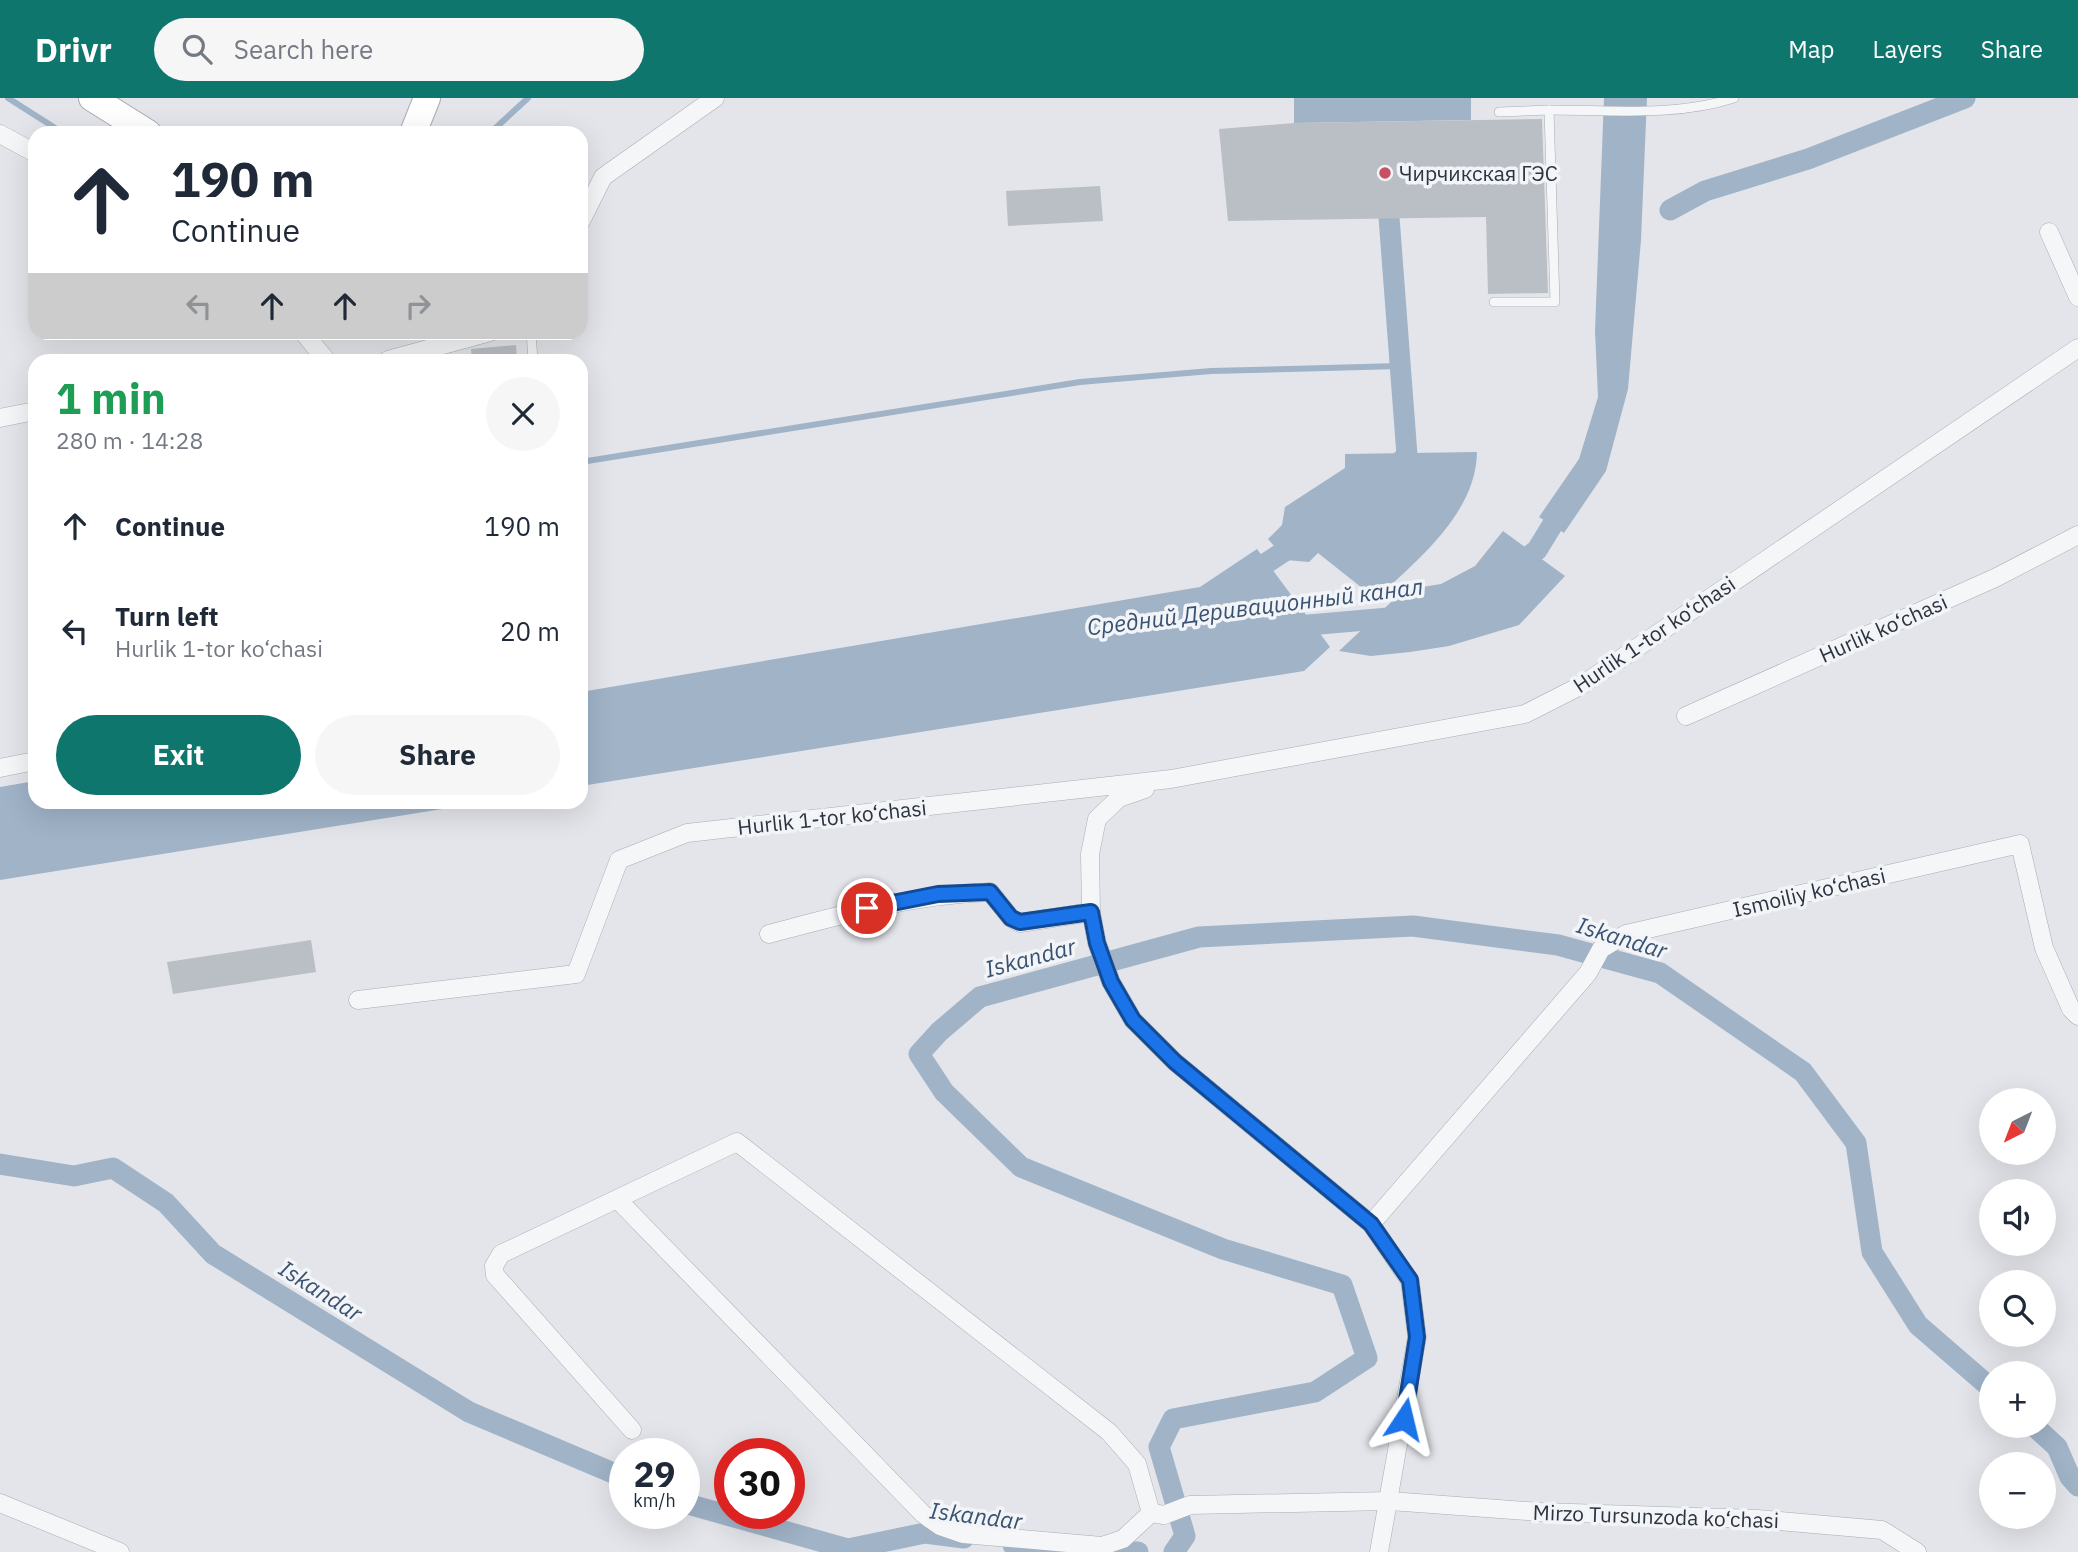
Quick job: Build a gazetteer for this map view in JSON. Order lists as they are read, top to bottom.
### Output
{
  "streets": {
    "street": [
      "Hurlik ko‘chasi",
      "Hurlik 1-tor ko‘chasi",
      "Ismoiliy ko‘chasi",
      "Mirzo Tursunzoda ko‘chasi"
    ]
  },
  "crossings": [
    ["Hurlik 1-tor ko‘chasi", "Ismoiliy ko‘chasi"],
    ["Hurlik 1-tor ko‘chasi", "Mirzo Tursunzoda ko‘chasi"]
  ],
  "water": ["Средний Деривационный канал", "Iskandar"],
  "places": ["Чирчикская ГЭС"],
  "north": "bottom left",
  "page": {
    "header": "Drivr",
    "search": "Search here",
    "nav": ["Map", "Layers", "Share"],
    "turn": ["190 m", "Continue"],
    "heading": ["1 min", "280 m · 14:28"],
    "list": [
      {
        "name": "Continue",
        "value": "190 m"
      },
      {
        "name": "Turn left",
        "note": "Hurlik 1-tor ko‘chasi",
        "value": "20 m"
      }
    ],
    "buttons": ["Exit", "Share"],
    "map_buttons": ["+", "−"],
    "speed": "29 km/h",
    "limit": "30"
  }
}
